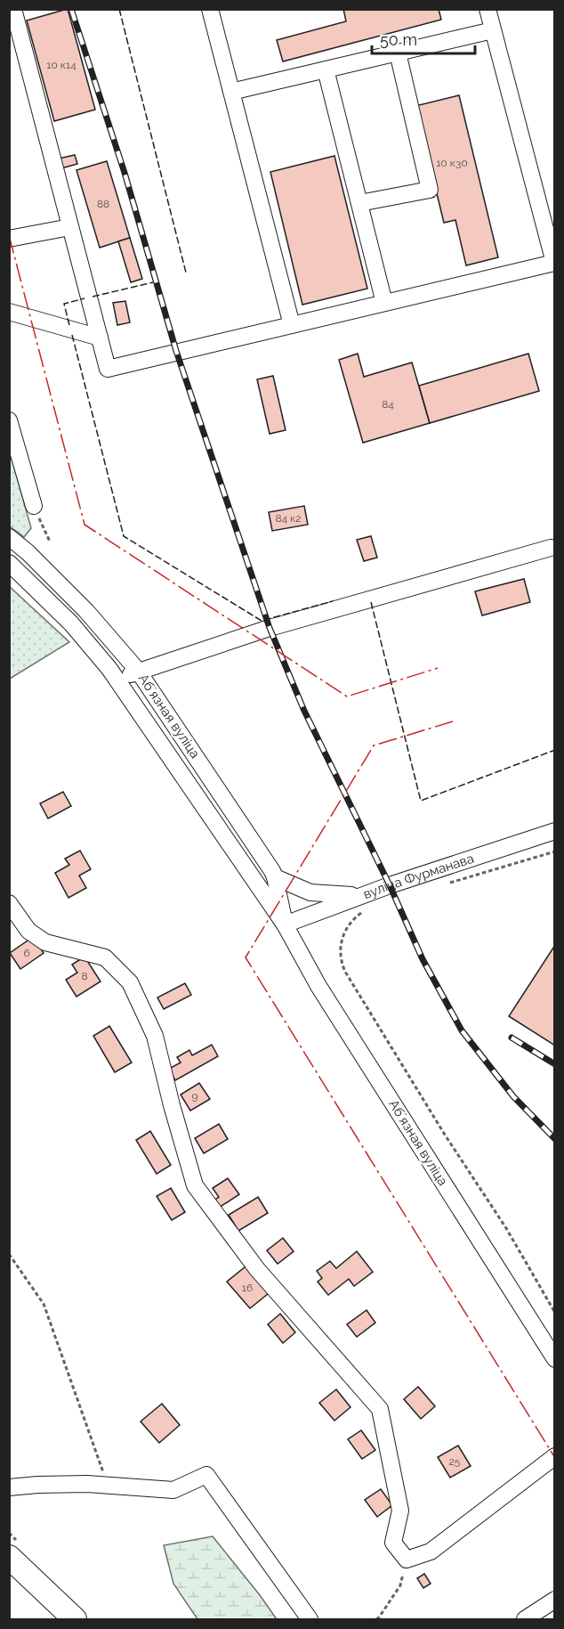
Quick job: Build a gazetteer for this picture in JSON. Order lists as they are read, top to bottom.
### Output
{
  "streets": {
    "street": ["Абʼязная вуліца", "вуліца Фурманава"]
  },
  "crossings": [
    ["Абʼязная вуліца", "вуліца Фурманава"]
  ],
  "house_numbers": [
    "10 к14",
    "10 к30",
    "88",
    "84",
    "84 к2",
    "6",
    "8",
    "9",
    "16",
    "25"
  ],
  "scale_bar": "50 m"
}
